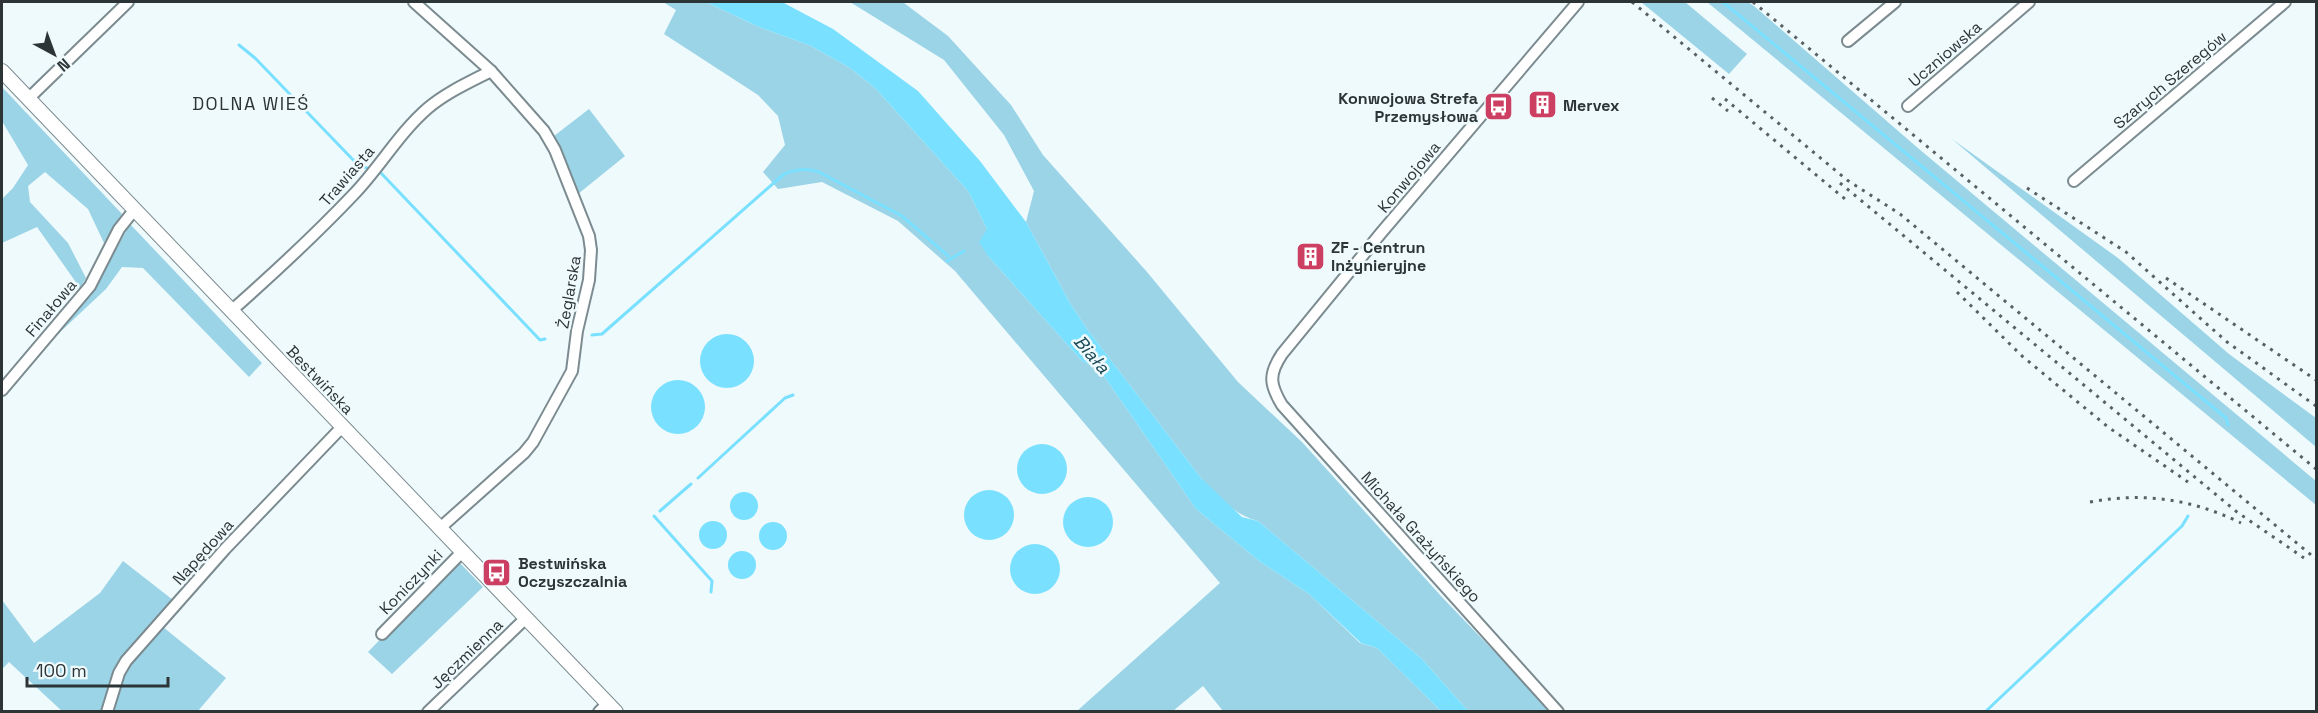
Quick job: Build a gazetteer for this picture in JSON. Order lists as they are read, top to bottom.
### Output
{
  "streets": {
    "street": [
      "Uczniowska",
      "Szarych Szeregów",
      "Trawiasta",
      "Konwojowa",
      "Żeglarska",
      "Finałowa",
      "Bestwińska",
      "Michała Grażyńskiego",
      "Napędowa",
      "Koniczynki",
      "Jęczmienna"
    ]
  },
  "crossings": [
    ["Trawiasta", "Żeglarska"],
    ["Trawiasta", "Bestwińska"],
    ["Konwojowa", "Michała Grażyńskiego"],
    ["Żeglarska", "Bestwińska"],
    ["Finałowa", "Bestwińska"],
    ["Bestwińska", "Napędowa"],
    ["Bestwińska", "Koniczynki"],
    ["Bestwińska", "Jęczmienna"]
  ],
  "districts": ["DOLNA WIEŚ"],
  "water": ["Biała"],
  "places": {
    "building": ["Mervex", "ZF - Centrun Inżynieryjne"],
    "bus stop": ["Konwojowa Strefa Przemysłowa", "Bestwińska Oczyszczalnia"]
  },
  "scale_bar": "100 m",
  "north": "bottom right"
}
